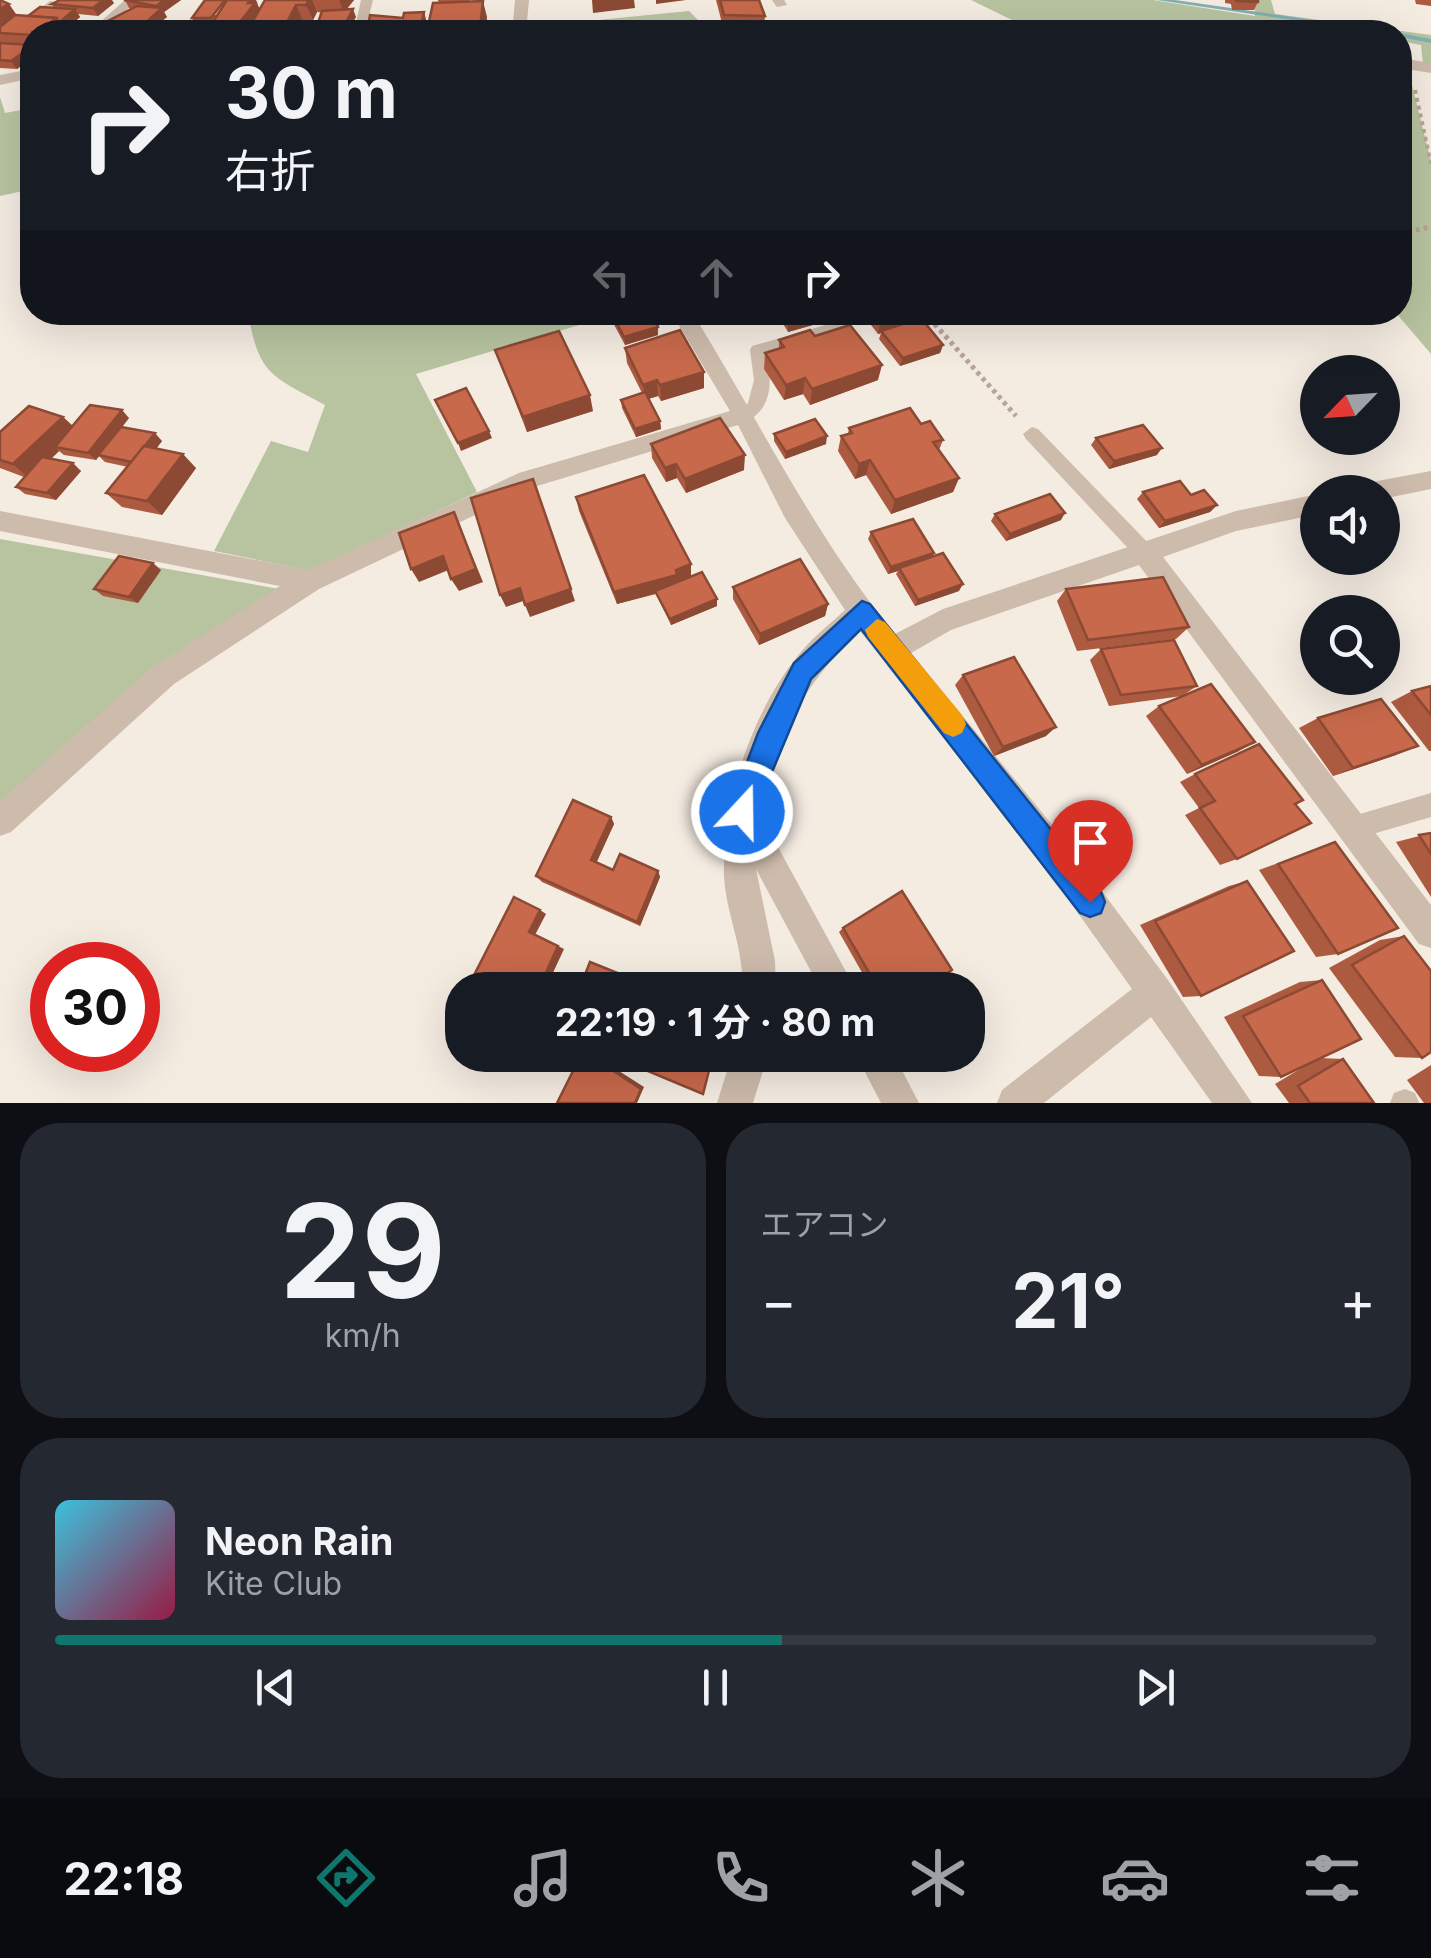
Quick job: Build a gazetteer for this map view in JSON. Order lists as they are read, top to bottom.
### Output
{
  "north": "bottom left",
  "page": {
    "turn": ["30 m", "右折"],
    "limit": "30",
    "trip": "22:19 · 1 分 · 80 m",
    "tile": [
      ["29", "km/h"],
      "エアコン"
    ],
    "heat": ["−", "21°", "+"],
    "song": ["Neon Rain", "Kite Club"],
    "tabs": "22:18"
  }
}
